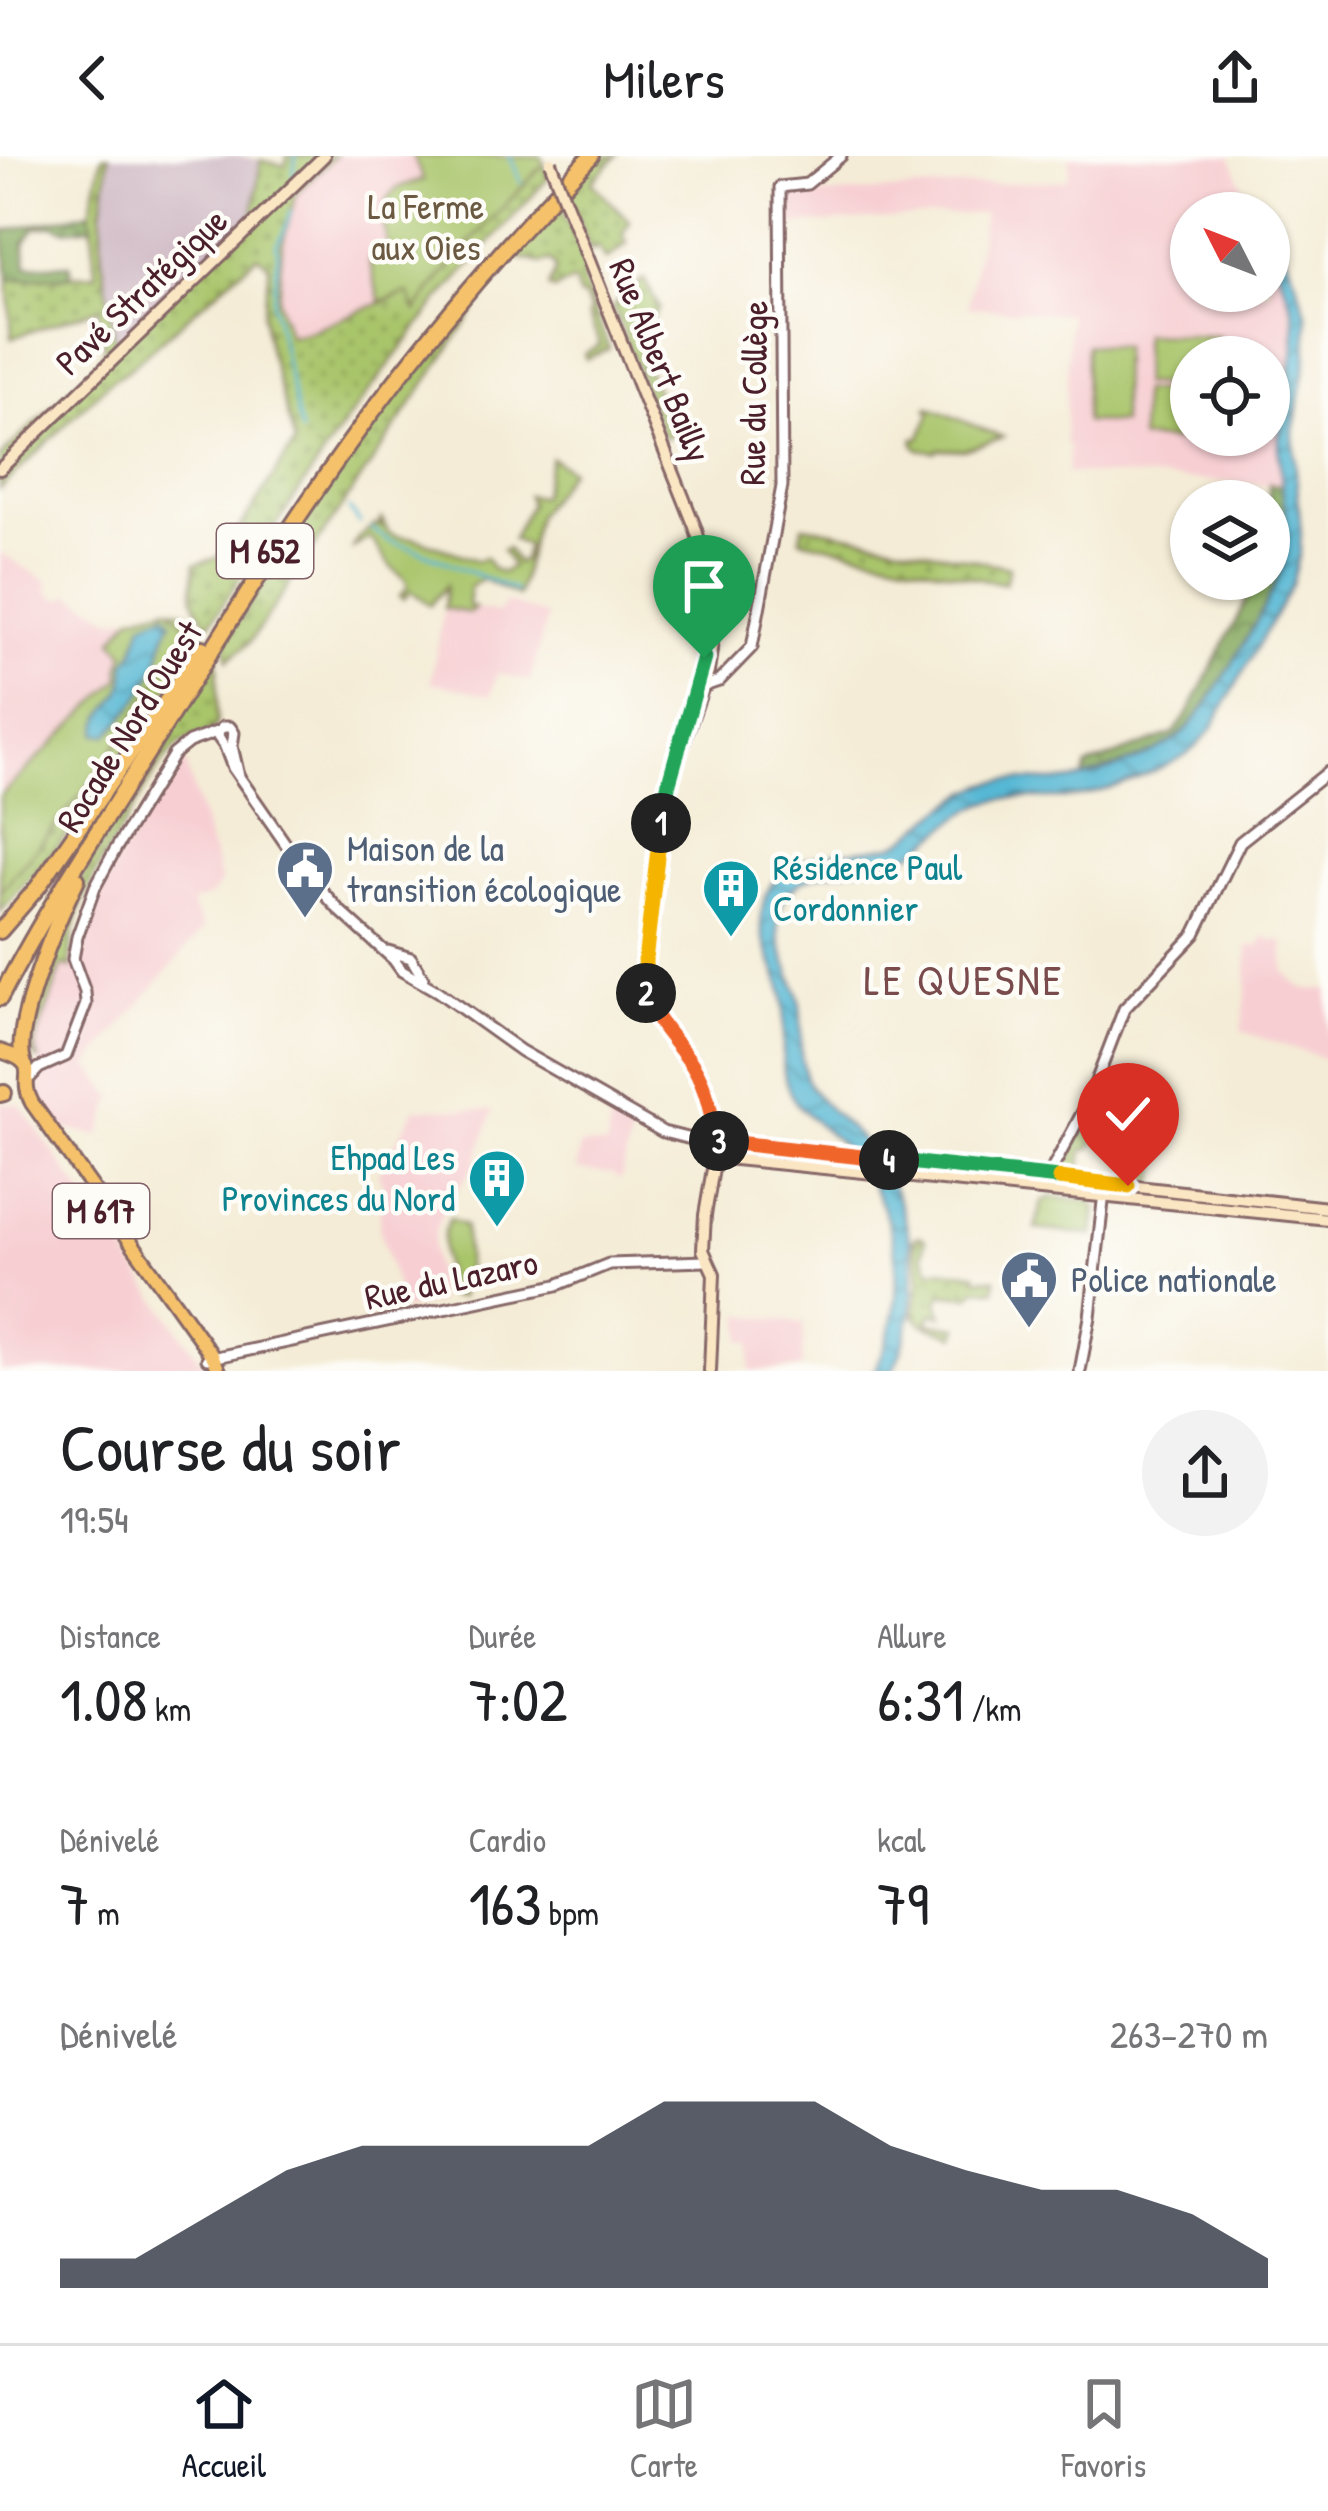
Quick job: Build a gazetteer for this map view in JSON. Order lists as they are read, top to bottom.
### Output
{
  "streets": {
    "highway": ["M 652", "Rocade Nord Ouest"],
    "main road": ["Pavé Stratégique", "Rue Albert Bailly", "M 617"],
    "street": ["Rue du Collège", "Rue du Lazaro"]
  },
  "crossings": [
    ["M 617", "Rue du Lazaro"]
  ],
  "districts": ["LE QUESNE"],
  "parks": ["La Ferme aux Oies"],
  "places": {
    "public building": ["Maison de la transition écologique", "Police nationale"],
    "building": ["Résidence Paul Cordonnier", "Ehpad Les Provinces du Nord"]
  },
  "north": "top left",
  "page": {
    "header": "Milers",
    "pins": [
      "1",
      "2",
      "3",
      "4"
    ],
    "heading": ["Course du soir", "19:54"],
    "stats": [
      ["Distance", "1.08 km"],
      ["Durée", "7:02"],
      ["Allure", "6:31 /km"],
      ["Dénivelé", "7 m"],
      ["Cardio", "163 bpm"],
      ["kcal", "79"]
    ],
    "chart": ["Dénivelé", "263–270 m"],
    "tabs": ["Accueil", "Carte", "Favoris"]
  }
}
